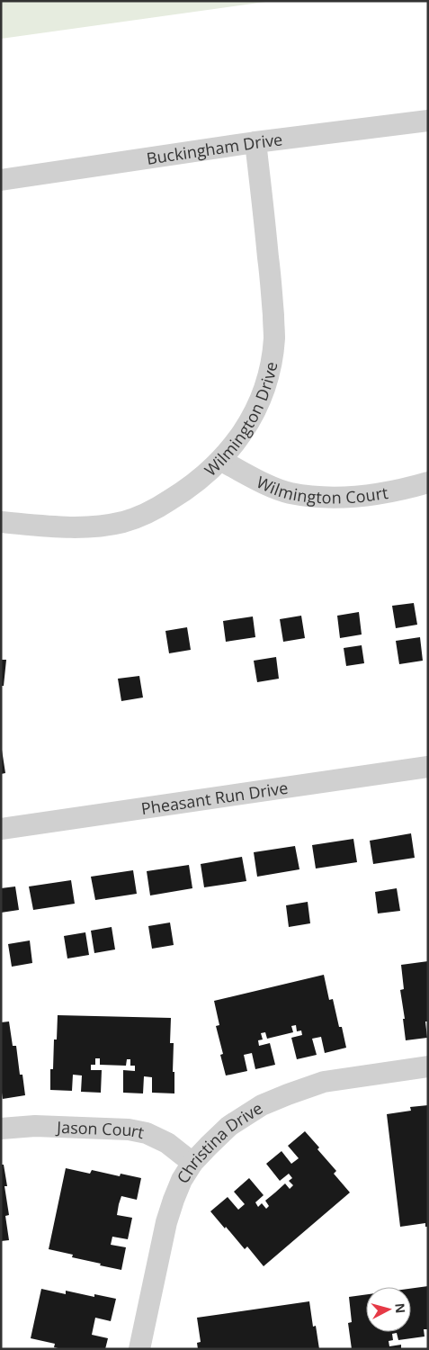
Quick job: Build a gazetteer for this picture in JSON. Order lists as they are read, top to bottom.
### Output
{
  "streets": {
    "street": [
      "Buckingham Drive",
      "Wilmington Drive",
      "Wilmington Court",
      "Pheasant Run Drive",
      "Jason Court",
      "Christina Drive"
    ]
  },
  "crossings": [
    ["Buckingham Drive", "Wilmington Drive"],
    ["Wilmington Drive", "Wilmington Court"],
    ["Jason Court", "Christina Drive"]
  ],
  "north": "right"
}
